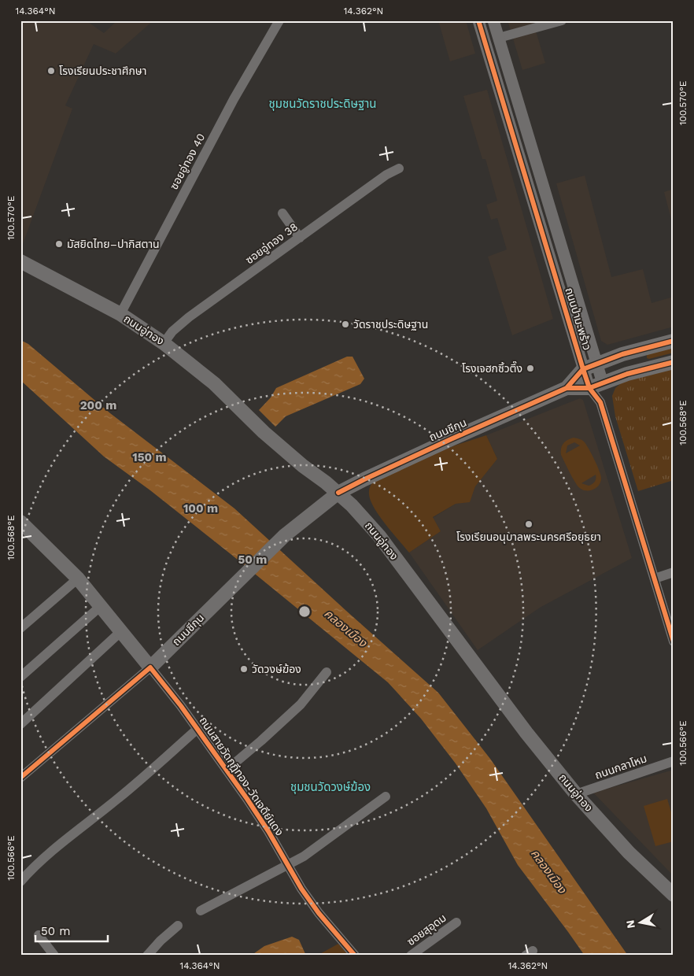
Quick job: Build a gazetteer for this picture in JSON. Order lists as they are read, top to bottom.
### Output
{
  "streets": {
    "main road": ["ถนนอู่ทอง", "ถนนชีกุน", "ถนนสายวัดกุฎีทอง-วัดเจดีย์แดง"],
    "street": [
      "ซอยอู่ทอง 40",
      "ซอยอู่ทอง 38",
      "ถนนป่ามะพร้าว",
      "ถนนกลาโหม",
      "ซอยสุอุดม"
    ]
  },
  "crossings": [
    ["ซอยอู่ทอง 40", "ถนนอู่ทอง"],
    ["ซอยอู่ทอง 38", "ถนนอู่ทอง"],
    ["ถนนป่ามะพร้าว", "ถนนชีกุน"],
    ["ถนนอู่ทอง", "ถนนชีกุน"],
    ["ถนนอู่ทอง", "ถนนกลาโหม"],
    ["ถนนชีกุน", "ถนนสายวัดกุฎีทอง-วัดเจดีย์แดง"]
  ],
  "districts": ["ชุมชนวัดราชประดิษฐาน", "ชุมชนวัดวงษ์ฆ้อง"],
  "water": ["คลองเมือง"],
  "places": [
    "โรงเรียนประชาศึกษา",
    "มัสยิดไทย–ปากิสตาน",
    "วัดราชประดิษฐาน",
    "โรงเจฮกซิ้วตึ๊ง",
    "โรงเรียนอนุบาลพระนครศรีอยุธยา",
    "วัดวงษ์ฆ้อง"
  ],
  "scale_bar": "50 m",
  "north": "left",
  "coordinates": [
    "14.364°N",
    "14.362°N",
    "100.570°E",
    "100.568°E",
    "100.566°E"
  ],
  "rings": [
    "200 m",
    "150 m",
    "100 m",
    "50 m"
  ]
}
